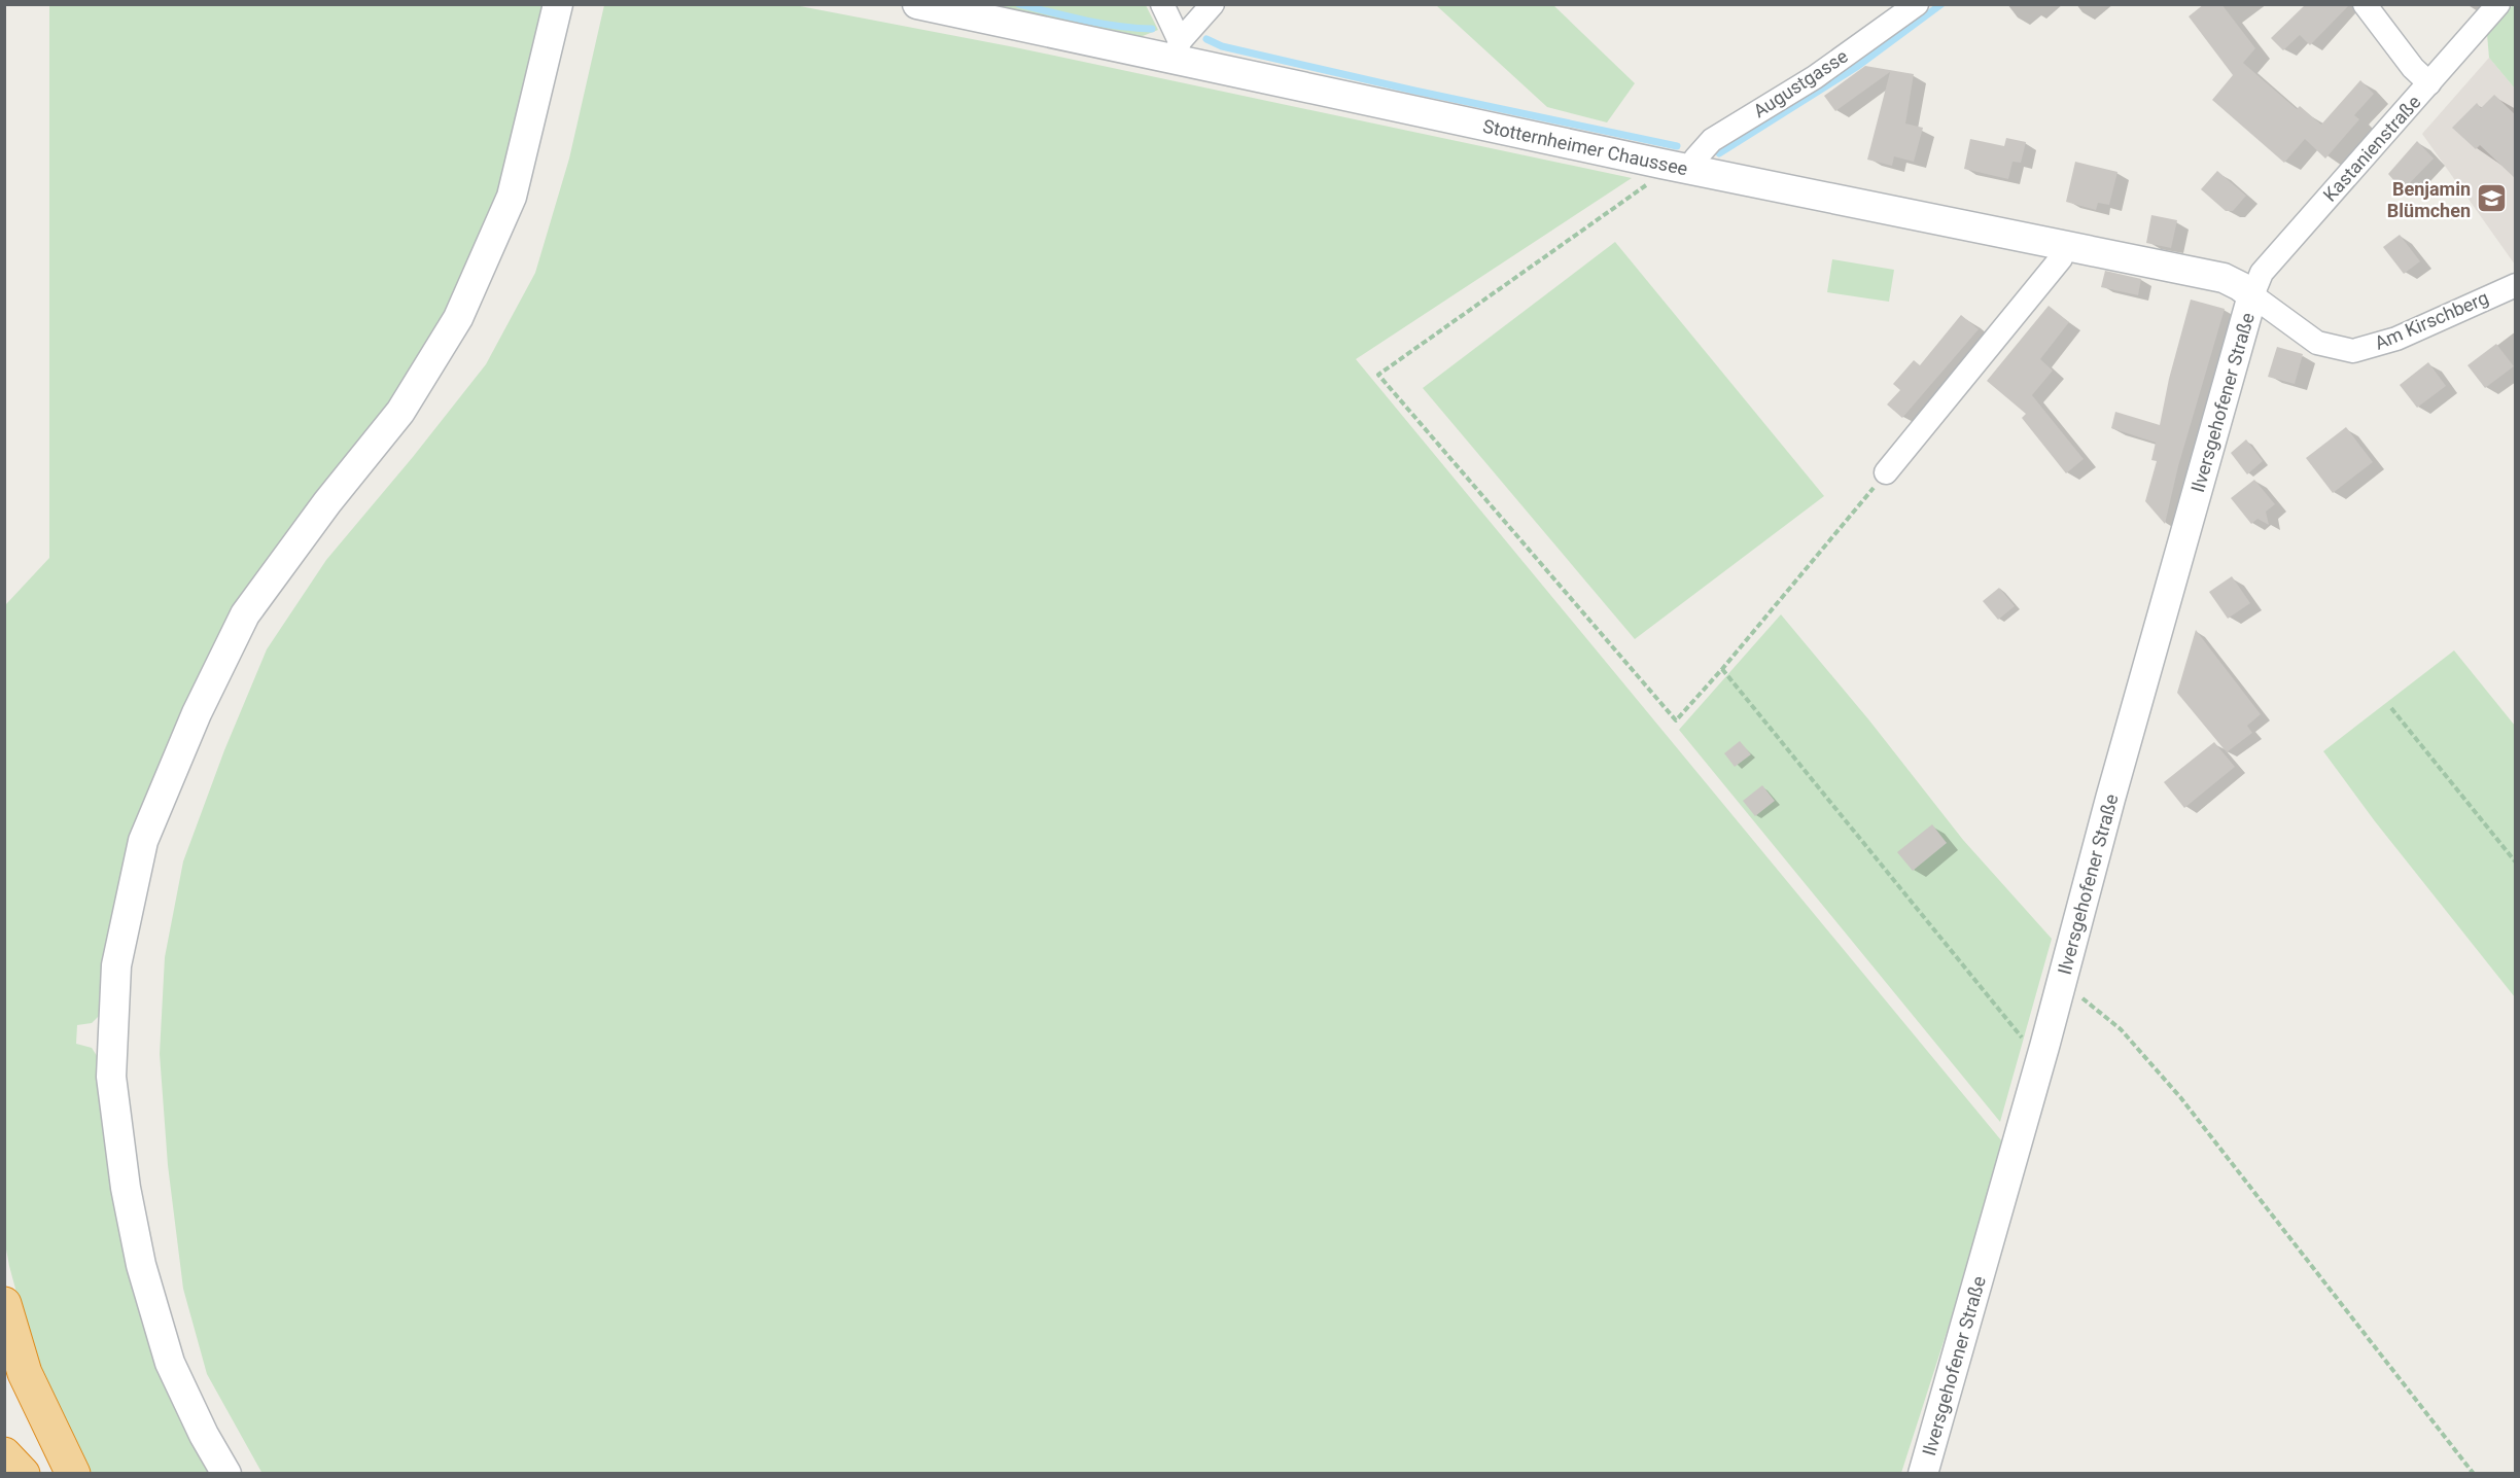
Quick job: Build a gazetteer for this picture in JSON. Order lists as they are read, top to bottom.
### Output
{
  "streets": {
    "street": [
      "Augustgasse",
      "Stotternheimer Chaussee",
      "Kastanienstraße",
      "Am Kirschberg",
      "Ilversgehofener Straße"
    ]
  },
  "crossings": [
    ["Augustgasse", "Stotternheimer Chaussee"],
    ["Stotternheimer Chaussee", "Kastanienstraße"],
    ["Stotternheimer Chaussee", "Am Kirschberg"],
    ["Stotternheimer Chaussee", "Ilversgehofener Straße"],
    ["Kastanienstraße", "Am Kirschberg"],
    ["Kastanienstraße", "Ilversgehofener Straße"],
    ["Am Kirschberg", "Ilversgehofener Straße"]
  ],
  "places": {
    "school or university": ["Benjamin Blümchen"]
  }
}
